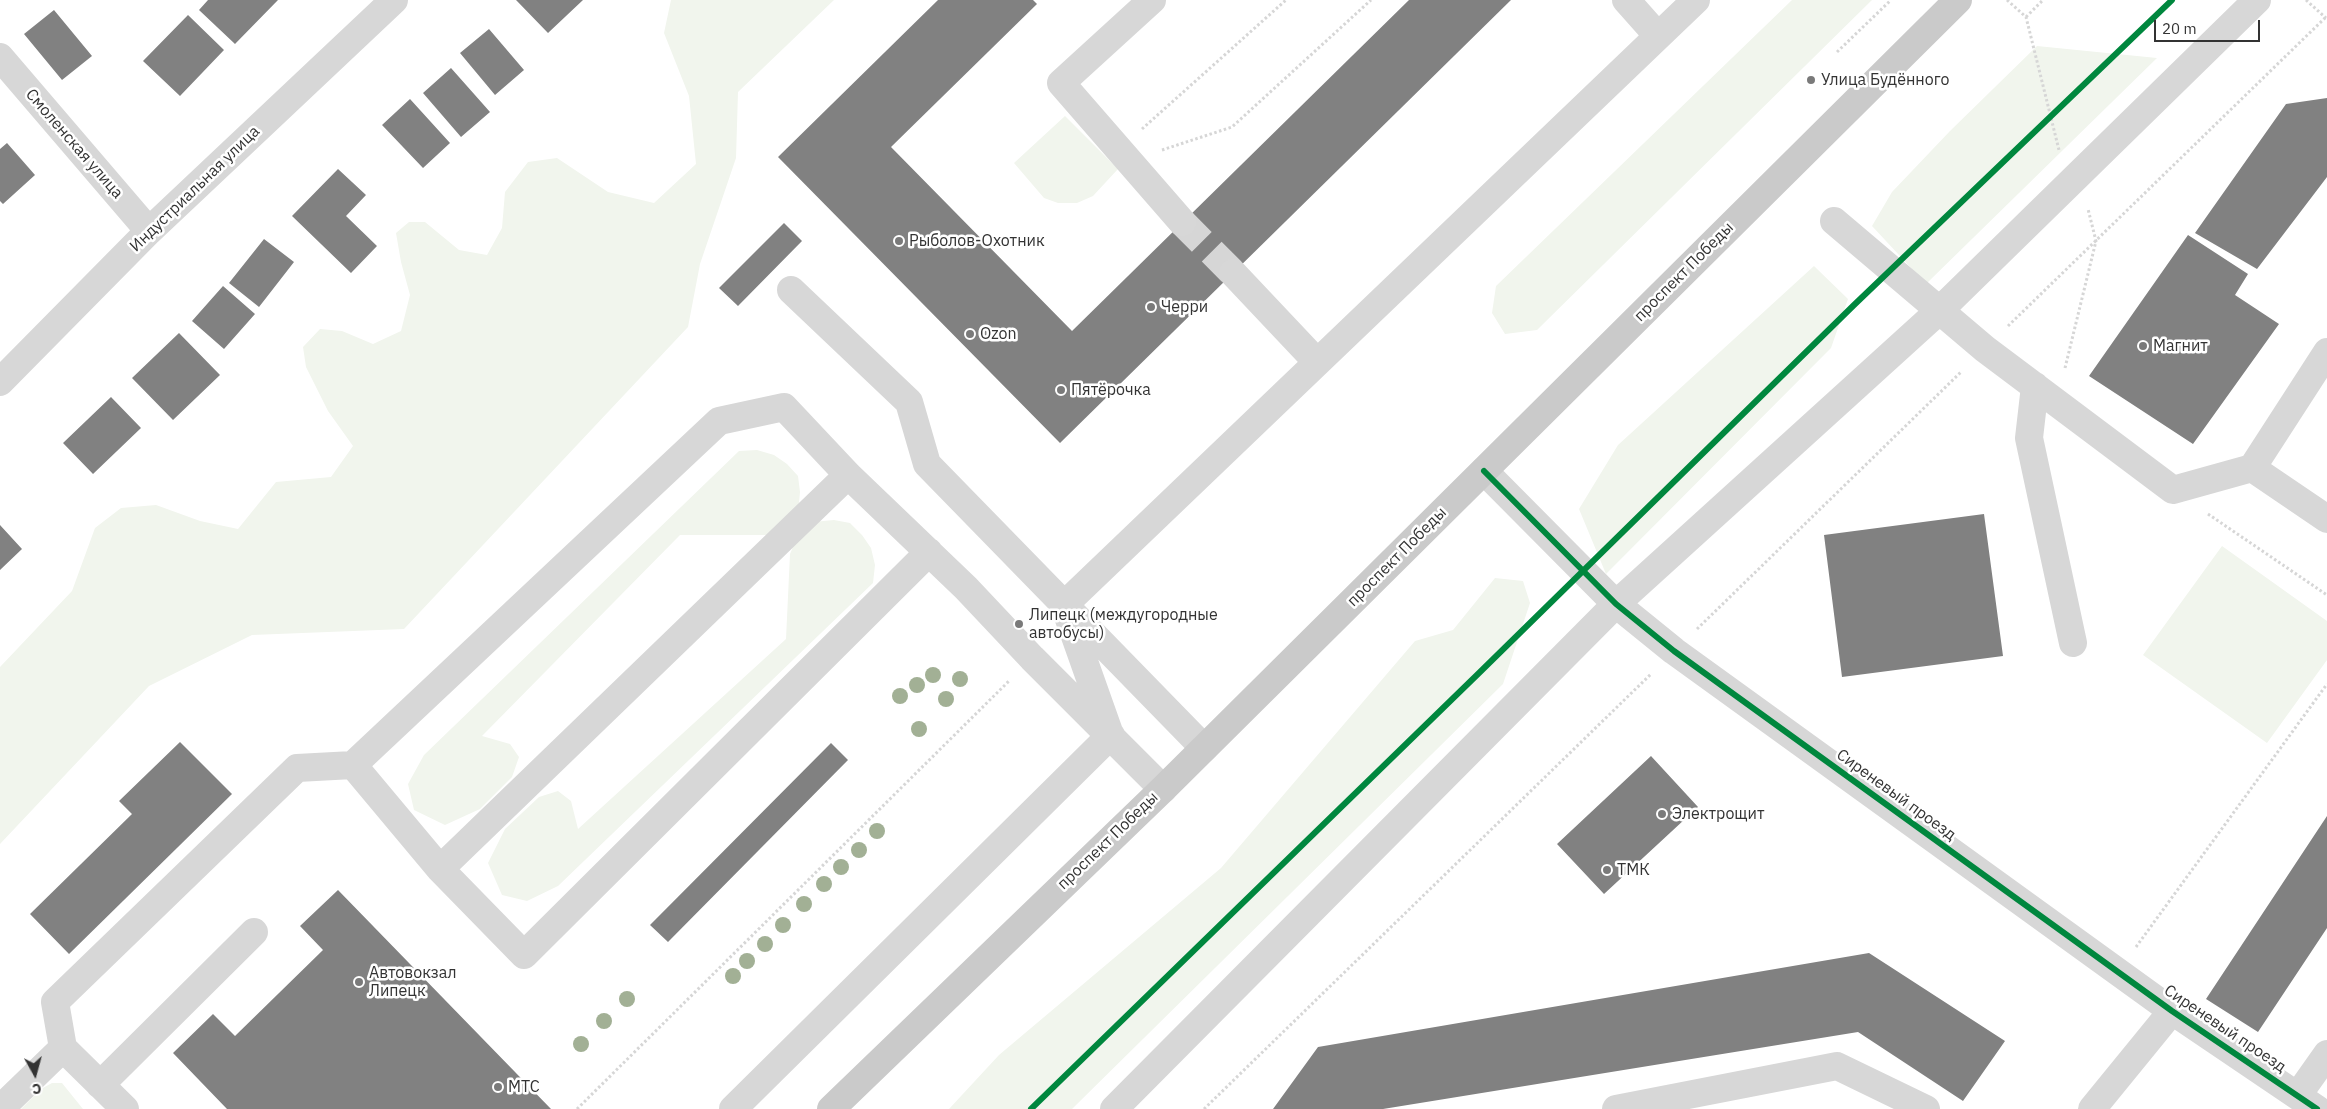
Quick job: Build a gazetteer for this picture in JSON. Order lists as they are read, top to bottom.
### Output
{
  "streets": {
    "main road": ["проспект Победы"],
    "street": ["Смоленская улица", "Индустриальная улица", "Сиреневый проезд"]
  },
  "crossings": [
    ["Смоленская улица", "Индустриальная улица"],
    ["проспект Победы", "Сиреневый проезд"]
  ],
  "places": [
    "Улица Будённого",
    "Рыболов-Охотник",
    "Черри",
    "Ozon",
    "Магнит",
    "Пятёрочка",
    "Липецк (междугородные автобусы)",
    "Электрощит",
    "ТМК",
    "Автовокзал Липецк",
    "МТС"
  ],
  "scale_bar": "20 m",
  "north": "bottom"
}
